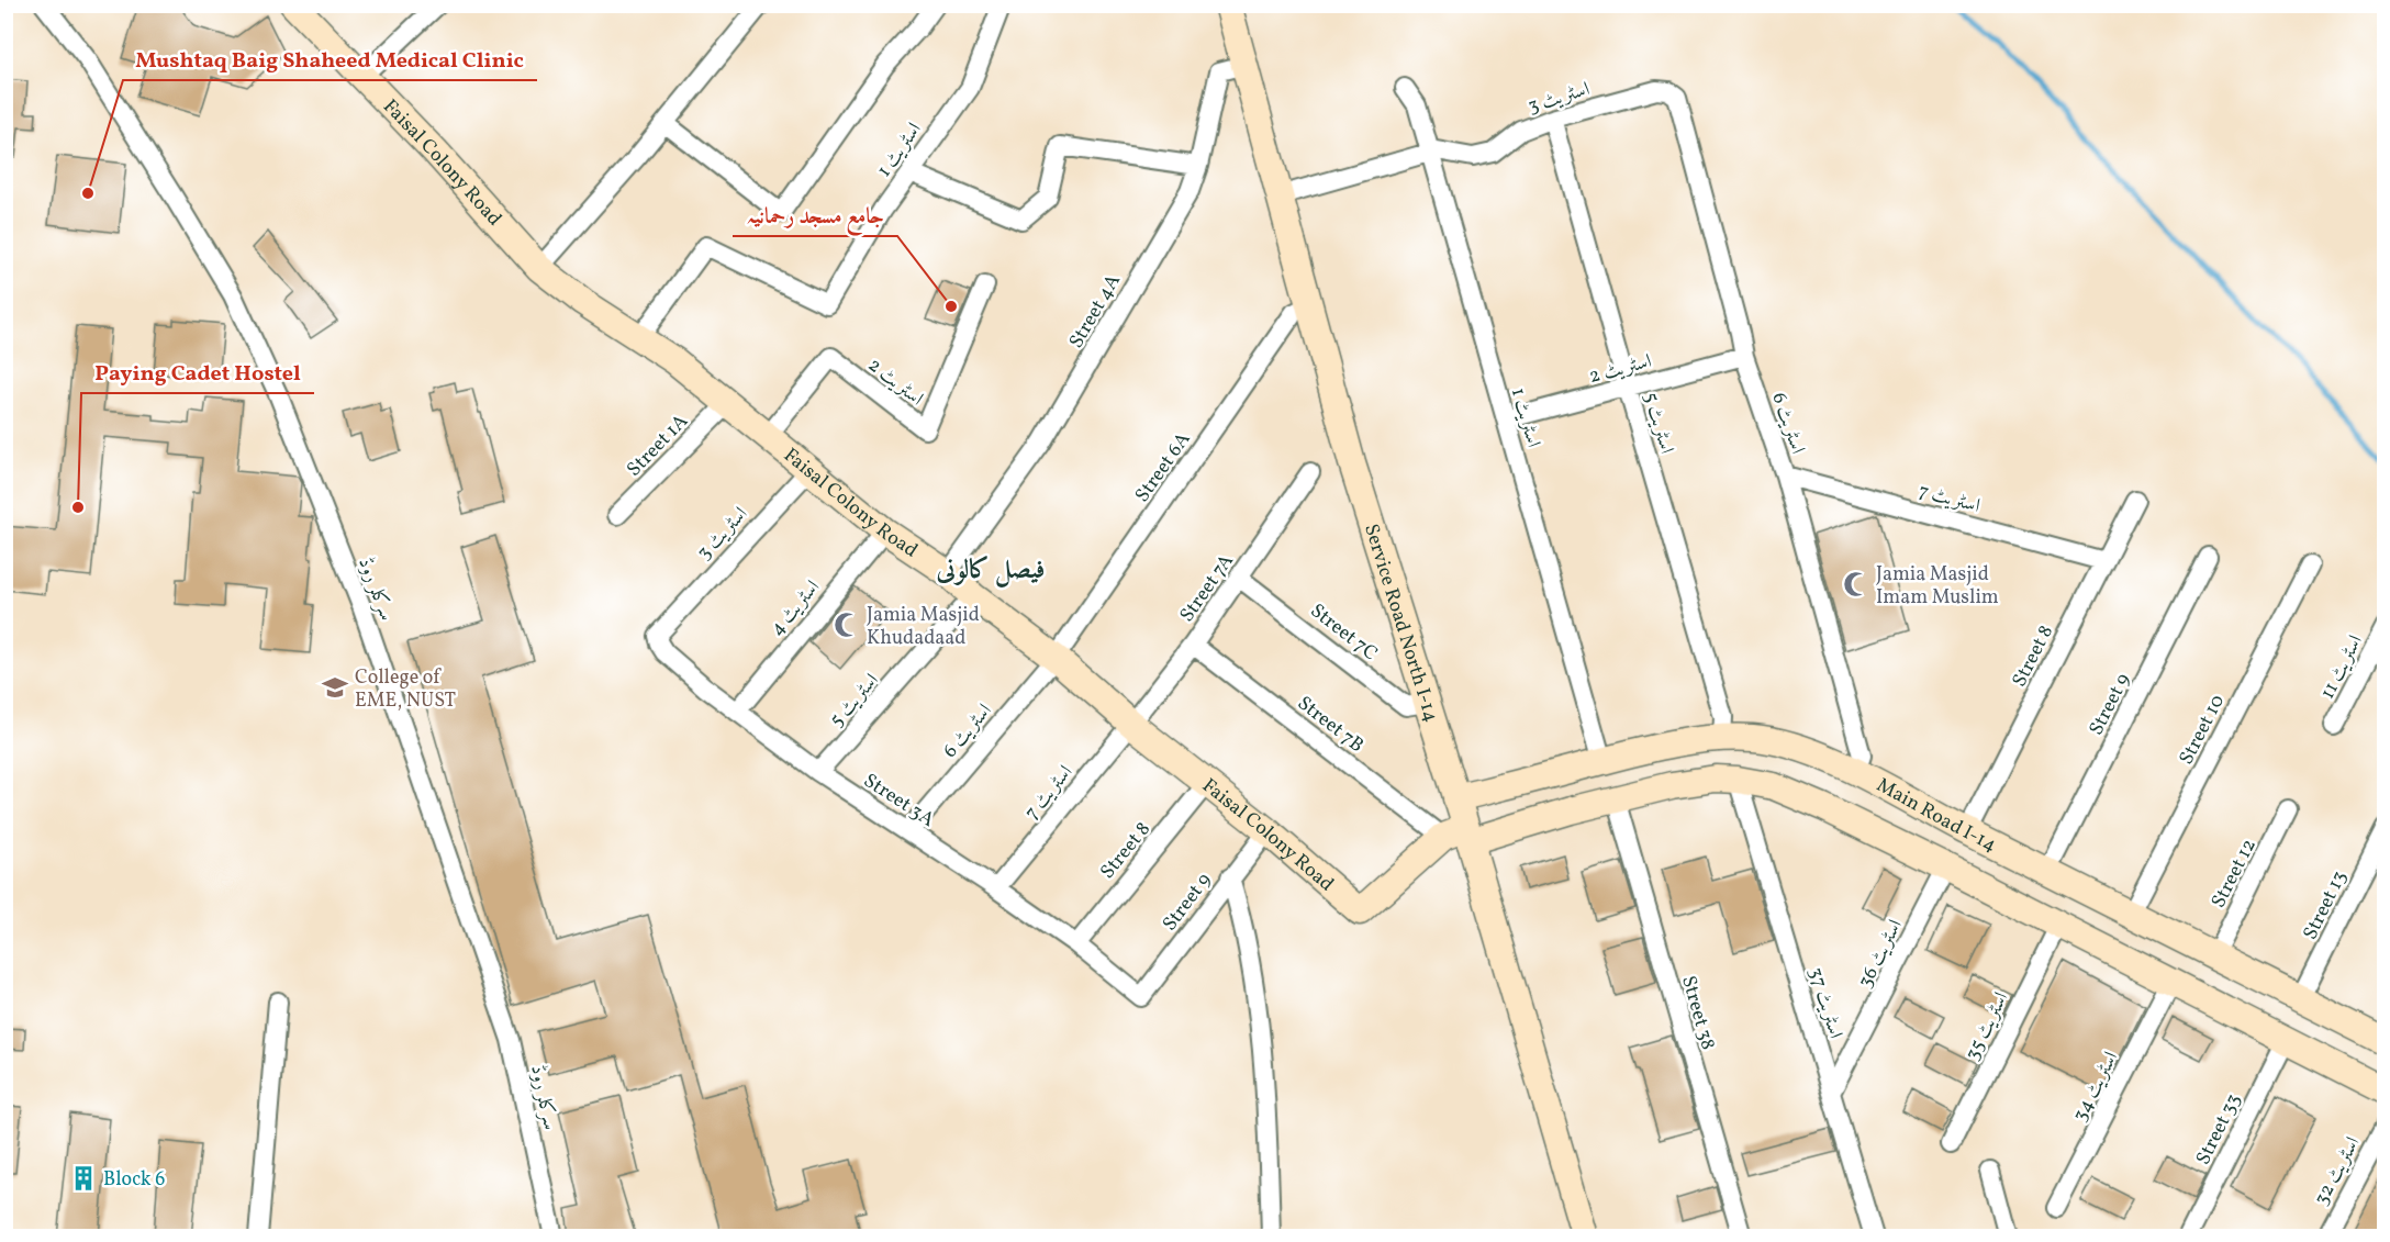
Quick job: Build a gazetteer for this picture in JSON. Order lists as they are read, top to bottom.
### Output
{
  "streets": {
    "main road": ["Faisal Colony Road", "Service Road North I-14", "Main Road I-14"],
    "street": [
      "اسٹریٹ 3",
      "اسٹریٹ 1",
      "Street 4A",
      "اسٹریٹ 2",
      "اسٹریٹ 5",
      "اسٹریٹ 6",
      "Street 1A",
      "Street 6A",
      "اسٹریٹ 7",
      "Street 7A",
      "سرکلر روڈ",
      "اسٹریٹ 4",
      "Street 7C",
      "Street 8",
      "اسٹریٹ 11",
      "Street 9",
      "Street 7B",
      "Street 10",
      "Street 3A",
      "Street 12",
      "Street 13",
      "اسٹریٹ 36",
      "اسٹریٹ 37",
      "Street 38",
      "اسٹریٹ 35",
      "اسٹریٹ 34",
      "Street 33",
      "اسٹریٹ 32"
    ]
  },
  "crossings": [
    ["اسٹریٹ 3", "اسٹریٹ 1"],
    ["اسٹریٹ 3", "Faisal Colony Road"],
    ["اسٹریٹ 3", "اسٹریٹ 5"],
    ["اسٹریٹ 3", "اسٹریٹ 6"],
    ["اسٹریٹ 3", "Service Road North I-14"],
    ["اسٹریٹ 3", "Street 3A"],
    ["اسٹریٹ 1", "Faisal Colony Road"],
    ["اسٹریٹ 1", "اسٹریٹ 2"],
    ["اسٹریٹ 1", "Main Road I-14"],
    ["Faisal Colony Road", "Street 4A"],
    ["Faisal Colony Road", "اسٹریٹ 2"],
    ["Faisal Colony Road", "اسٹریٹ 5"],
    ["Faisal Colony Road", "اسٹریٹ 6"],
    ["Faisal Colony Road", "Street 1A"],
    ["Faisal Colony Road", "Street 6A"],
    ["Faisal Colony Road", "اسٹریٹ 7"],
    ["Faisal Colony Road", "Street 7A"],
    ["Faisal Colony Road", "اسٹریٹ 4"],
    ["Faisal Colony Road", "Service Road North I-14"],
    ["Faisal Colony Road", "Street 8"],
    ["Faisal Colony Road", "Street 9"],
    ["Faisal Colony Road", "Street 7B"],
    ["Street 4A", "Service Road North I-14"],
    ["اسٹریٹ 2", "اسٹریٹ 5"],
    ["اسٹریٹ 2", "اسٹریٹ 6"],
    ["اسٹریٹ 5", "Street 3A"],
    ["اسٹریٹ 5", "Main Road I-14"],
    ["اسٹریٹ 6", "Street 6A"],
    ["اسٹریٹ 6", "اسٹریٹ 7"],
    ["اسٹریٹ 6", "Street 3A"],
    ["اسٹریٹ 6", "Main Road I-14"],
    ["Street 6A", "Service Road North I-14"],
    ["اسٹریٹ 7", "Street 7A"],
    ["اسٹریٹ 7", "Street 8"],
    ["اسٹریٹ 7", "Street 3A"],
    ["Street 7A", "Street 7C"],
    ["Street 7A", "Street 7B"],
    ["اسٹریٹ 4", "Street 3A"],
    ["Service Road North I-14", "Street 7C"],
    ["Service Road North I-14", "Street 7B"],
    ["Service Road North I-14", "Main Road I-14"],
    ["Street 8", "Street 3A"],
    ["Street 8", "Main Road I-14"],
    ["Street 9", "Street 3A"],
    ["Street 9", "Main Road I-14"],
    ["Street 10", "Main Road I-14"],
    ["Main Road I-14", "Street 12"],
    ["Main Road I-14", "Street 13"],
    ["اسٹریٹ 36", "اسٹریٹ 37"]
  ],
  "districts": ["فیصل کالونی"],
  "places": {
    "other": ["Mushtaq Baig Shaheed Medical Clinic", "جامع مسجد رحمانیہ", "Paying Cadet Hostel"],
    "mosque": ["Jamia Masjid Imam Muslim", "Jamia Masjid Khudadaad"],
    "school or university": ["College of EME, NUST"],
    "building": ["Block 6"]
  }
}
